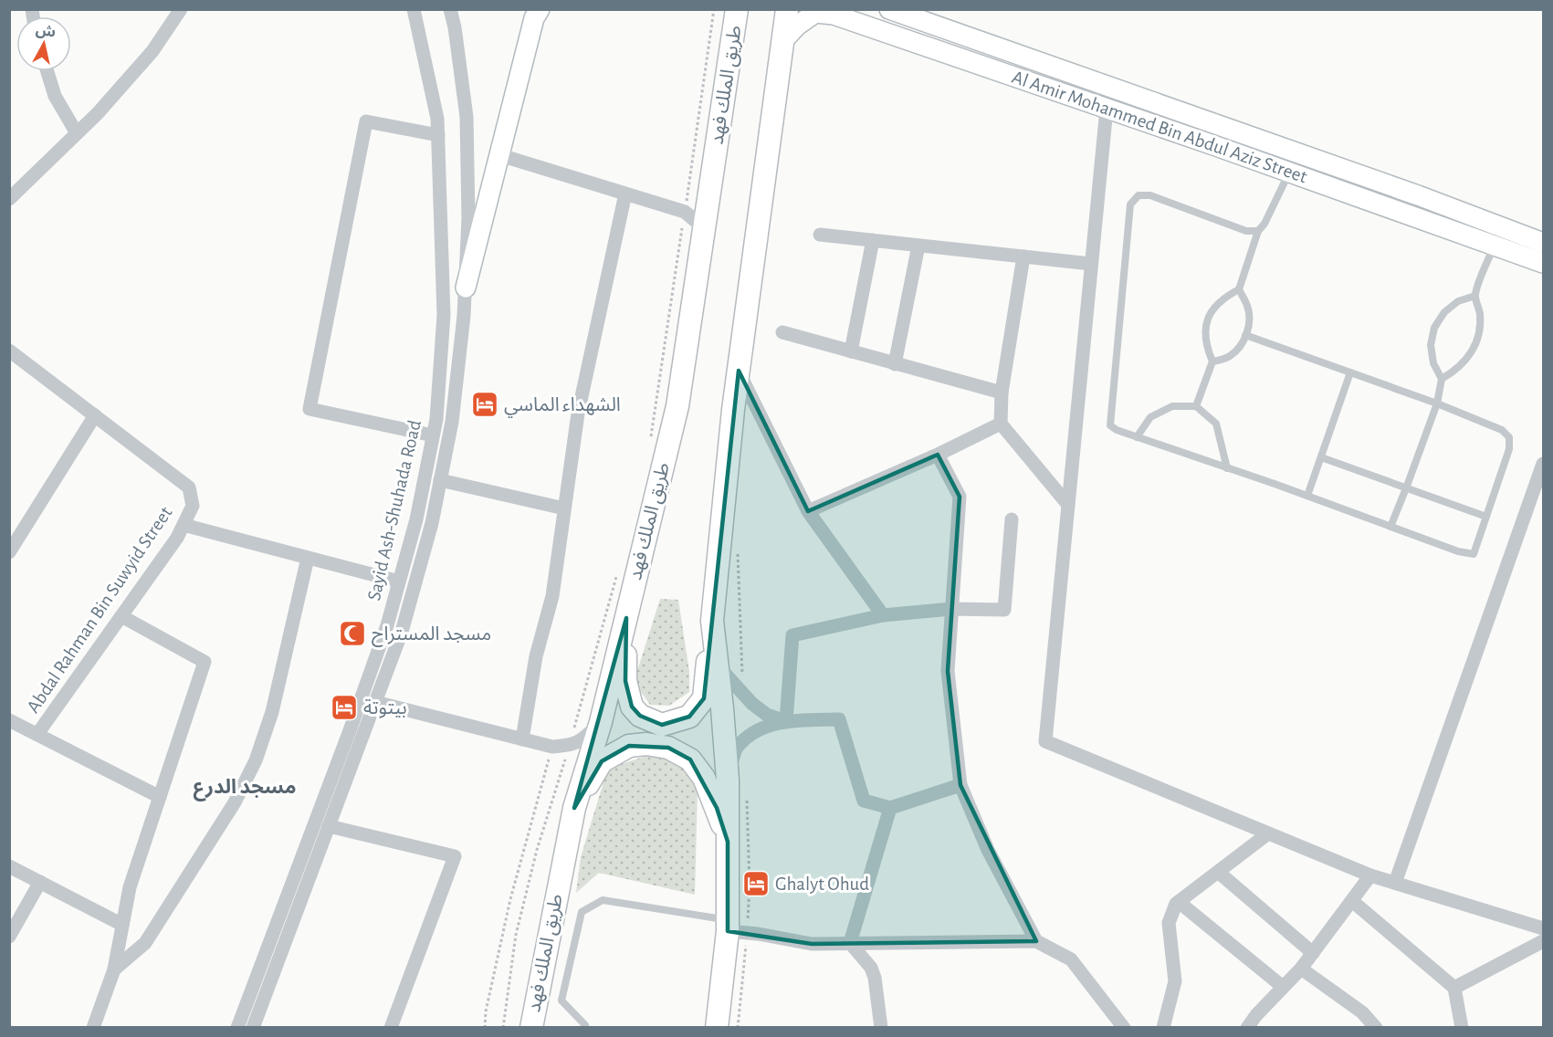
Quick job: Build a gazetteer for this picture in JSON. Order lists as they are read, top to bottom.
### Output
{
  "streets": {
    "main road": ["طريق الملك فهد", "Al Amir Mohammed Bin Abdul Aziz Street"],
    "street": ["Sayid Ash-Shuhada Road", "Abdal Rahman Bin Suwyid Street"]
  },
  "districts": ["مسجد الدرع"],
  "places": {
    "hotel": ["الشهداء الماسي", "بيتوتة", "Ghalyt Ohud"],
    "mosque": ["مسجد المستراح"]
  },
  "north": "top"
}
